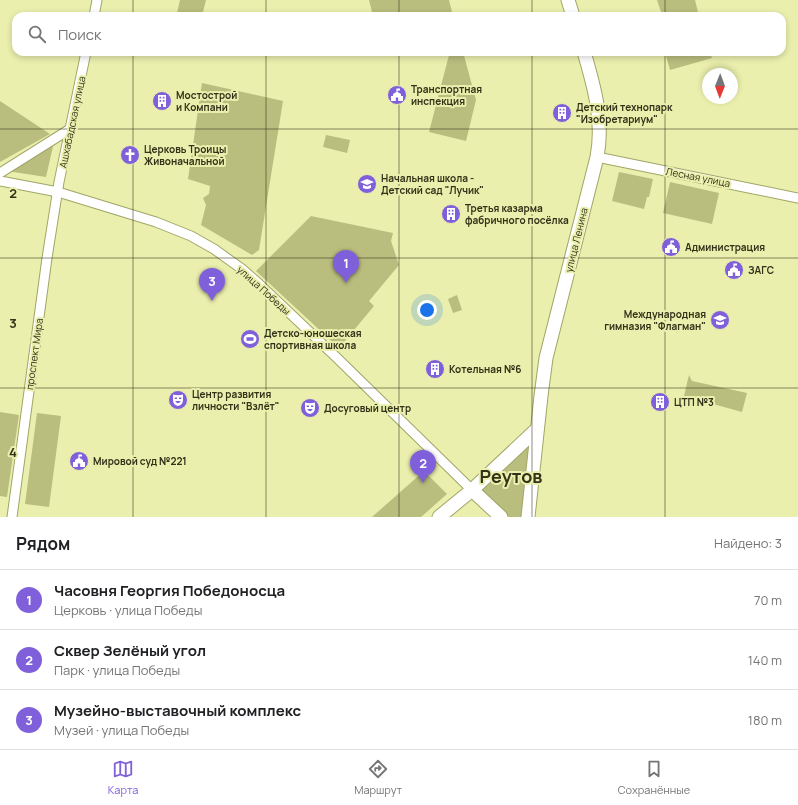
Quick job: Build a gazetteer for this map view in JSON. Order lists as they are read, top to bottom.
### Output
{
  "streets": {
    "street": [
      "Ашхабадская улица",
      "Лесная улица",
      "улица Ленина",
      "улица Победы",
      "проспект Мира"
    ]
  },
  "crossings": [
    ["Ашхабадская улица", "улица Победы"],
    ["Ашхабадская улица", "проспект Мира"],
    ["Лесная улица", "улица Ленина"],
    ["улица Победы", "проспект Мира"]
  ],
  "districts": ["Реутов"],
  "places": {
    "public building": [
      "Транспортная инспекция",
      "Администрация",
      "ЗАГС",
      "Мировой суд №221"
    ],
    "building": [
      "Мостострой и Компани",
      "Детский технопарк \"Изобретариум\"",
      "Третья казарма фабричного посёлка",
      "Котельная №6",
      "ЦТП №3"
    ],
    "church": ["Церковь Троицы Живоначальной"],
    "school or university": ["Начальная школа - Детский сад \"Лучик\"", "Международная гимназия \"Флагман\""],
    "sports": ["Детско-юношеская спортивная школа"],
    "theatre": ["Центр развития личности \"Взлёт\"", "Досуговый центр"]
  },
  "north": "bottom",
  "page": {
    "search": "Поиск",
    "pins": ["1", "3", "2"],
    "heading": ["Рядом", "Найдено: 3"],
    "list": [
      {
        "mark": "1",
        "name": "Часовня Георгия Победоносца",
        "note": "Церковь · улица Победы",
        "value": "70 m"
      },
      {
        "mark": "2",
        "name": "Сквер Зелёный угол",
        "note": "Парк · улица Победы",
        "value": "140 m"
      },
      {
        "mark": "3",
        "name": "Музейно-выставочный комплекс",
        "note": "Музей · улица Победы",
        "value": "180 m"
      }
    ],
    "nav": ["Карта", "Маршрут", "Сохранённые"]
  },
  "grid": {
    "rows": ["2", "3", "4"]
  }
}
